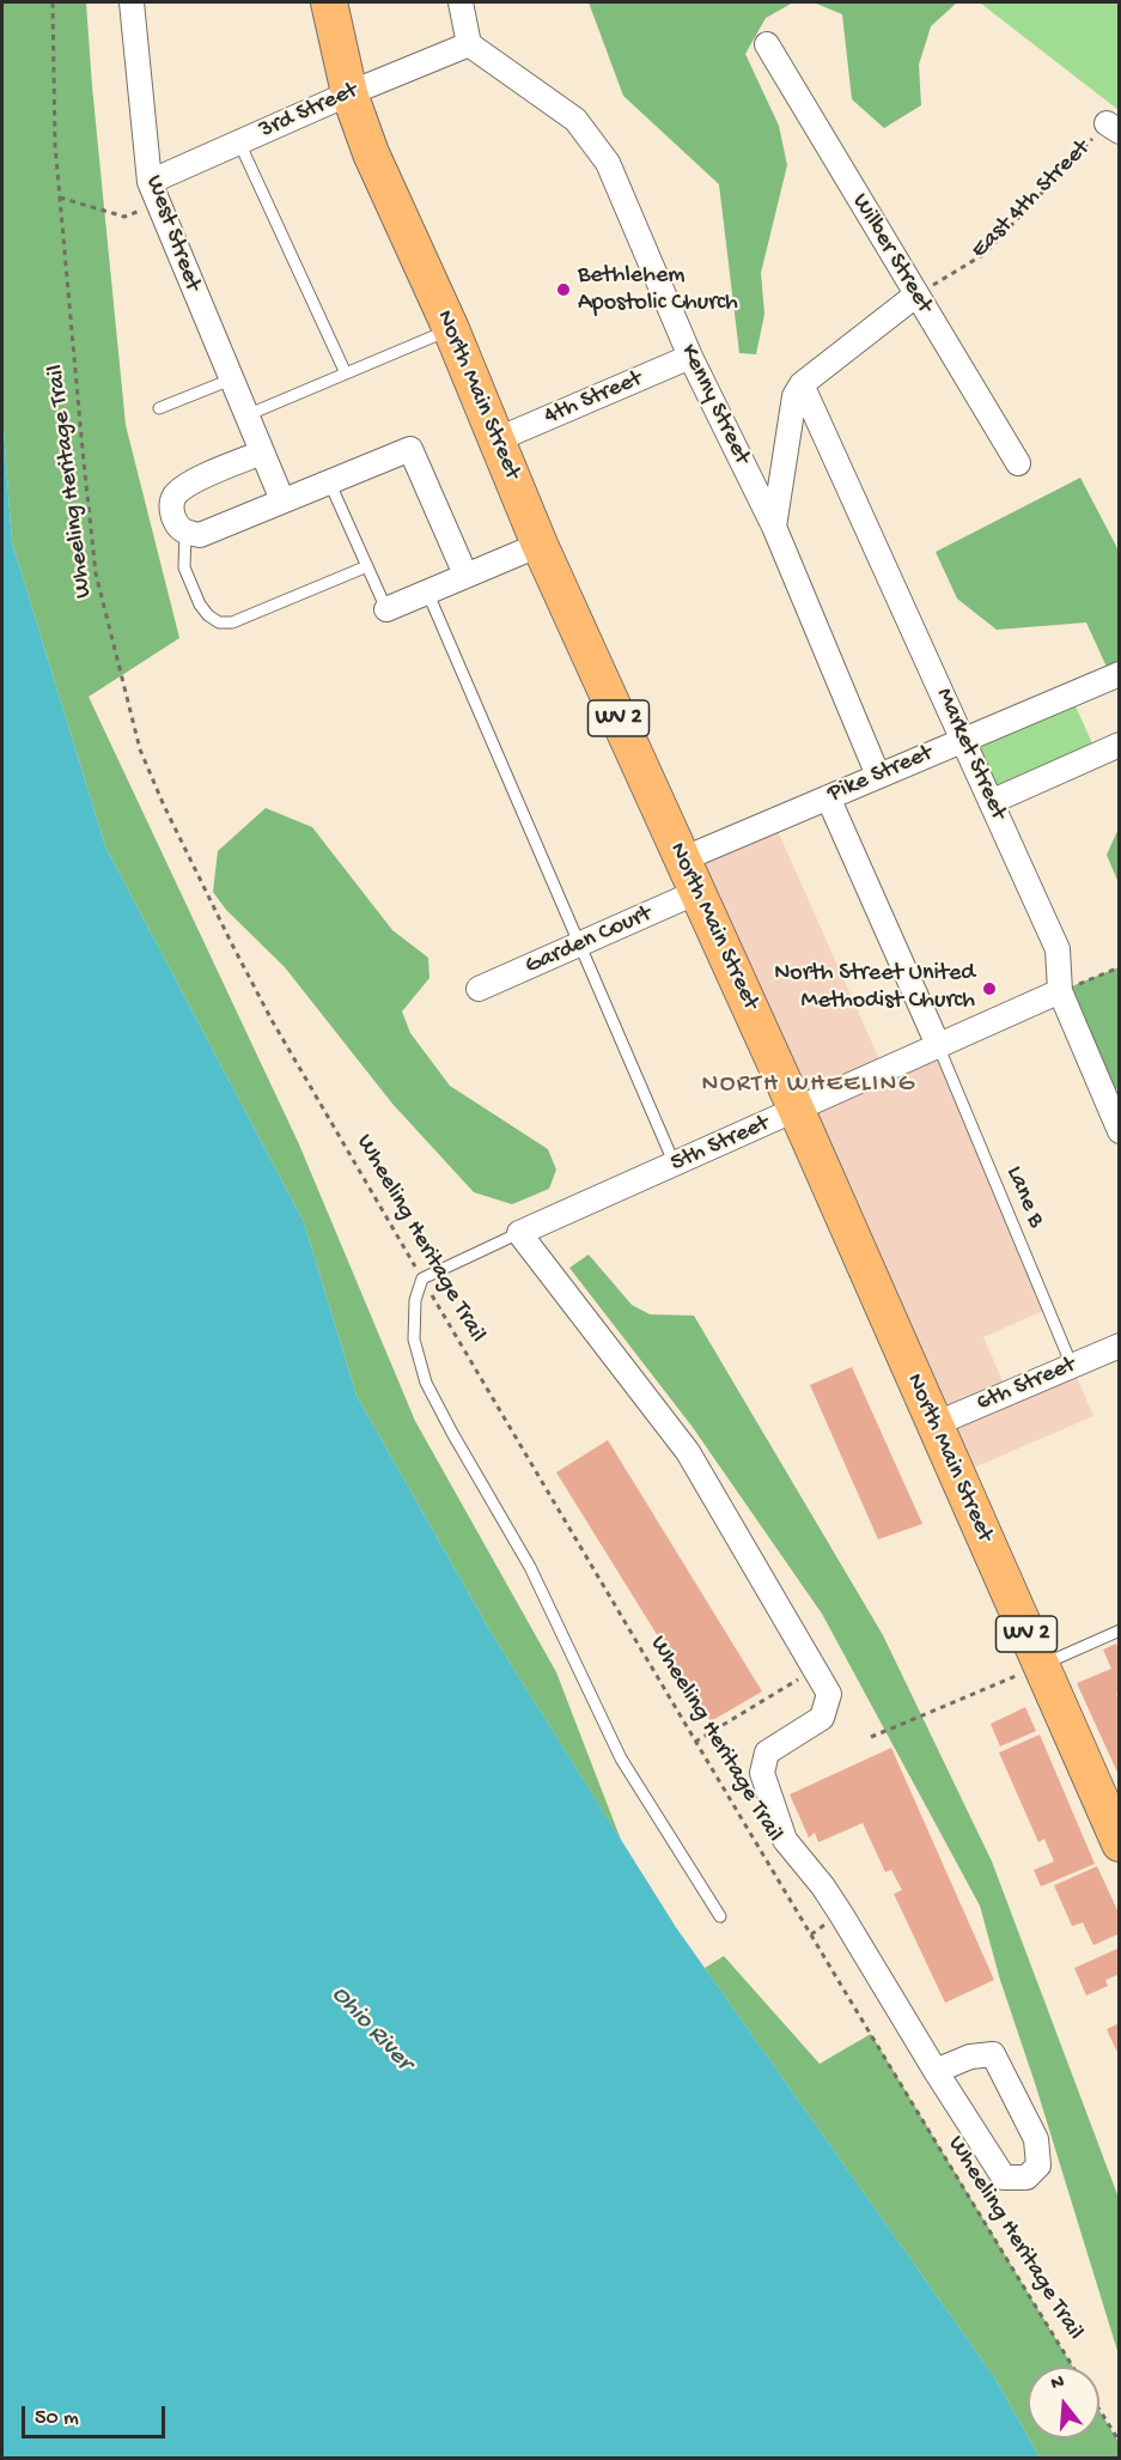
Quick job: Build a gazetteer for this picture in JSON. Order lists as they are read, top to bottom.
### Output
{
  "streets": {
    "main road": ["North Main Street", "WV 2"],
    "street": [
      "3rd Street",
      "West Street",
      "Wilber Street",
      "4th Street",
      "Kenny Street",
      "Market Street",
      "Pike Street",
      "Garden Court",
      "5th Street",
      "6th Street"
    ],
    "lane": ["Lane B"],
    "path": ["East 4th Street", "Wheeling Heritage Trail"]
  },
  "crossings": [
    ["3rd Street", "West Street"],
    ["3rd Street", "North Main Street"],
    ["3rd Street", "Kenny Street"],
    ["East 4th Street", "Wilber Street"],
    ["North Main Street", "4th Street"],
    ["North Main Street", "Pike Street"],
    ["North Main Street", "Garden Court"],
    ["North Main Street", "5th Street"],
    ["North Main Street", "6th Street"],
    ["4th Street", "Kenny Street"],
    ["Kenny Street", "Pike Street"],
    ["Market Street", "Pike Street"],
    ["Market Street", "5th Street"],
    ["5th Street", "Lane B"],
    ["Lane B", "6th Street"]
  ],
  "districts": ["NORTH WHEELING"],
  "water": ["Ohio River"],
  "places": ["Bethlehem Apostolic Church", "North Street United Methodist Church"],
  "scale_bar": "50 m",
  "north": "top"
}
